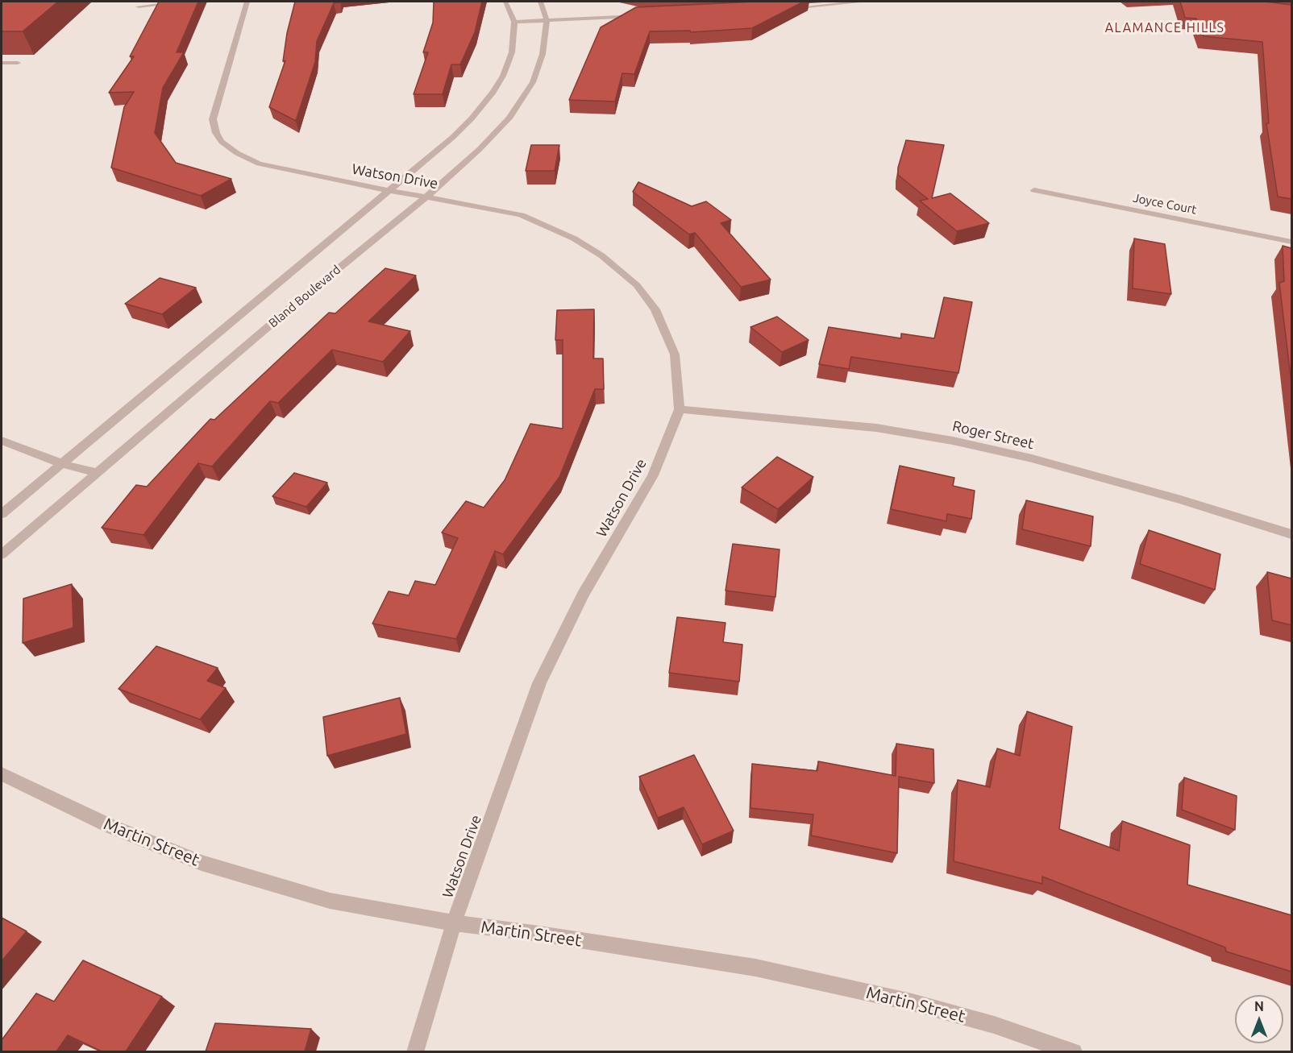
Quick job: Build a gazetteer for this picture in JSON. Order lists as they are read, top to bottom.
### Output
{
  "streets": {
    "street": [
      "Watson Drive",
      "Joyce Court",
      "Bland Boulevard",
      "Roger Street",
      "Martin Street"
    ]
  },
  "crossings": [
    ["Watson Drive", "Bland Boulevard"],
    ["Watson Drive", "Roger Street"],
    ["Watson Drive", "Martin Street"]
  ],
  "districts": ["ALAMANCE HILLS"],
  "north": "top"
}
